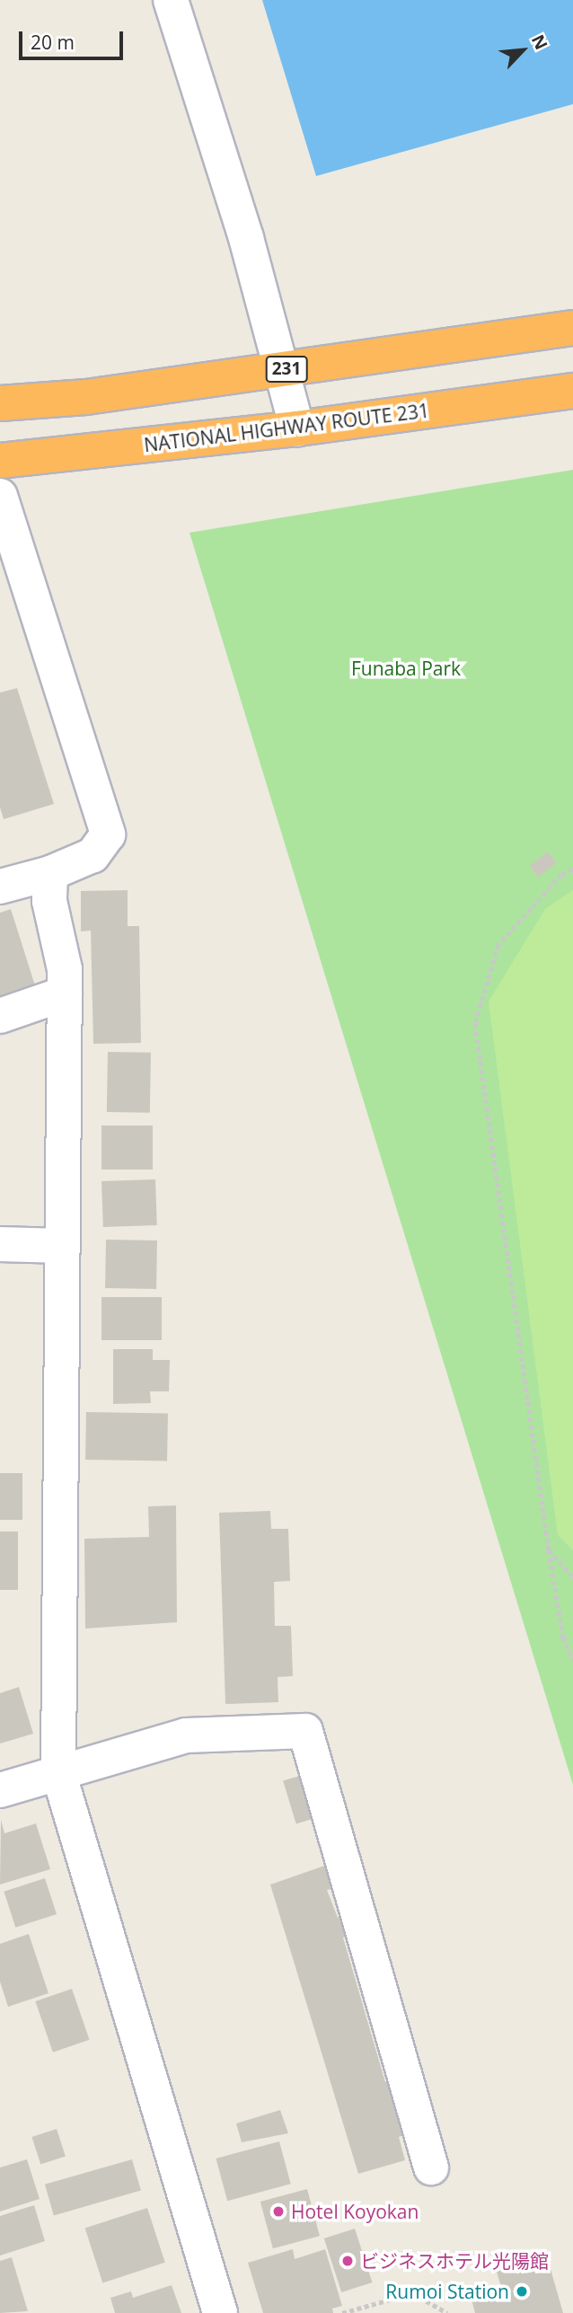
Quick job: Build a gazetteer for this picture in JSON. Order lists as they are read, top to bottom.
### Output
{
  "streets": {
    "highway": ["231", "NATIONAL HIGHWAY ROUTE 231"]
  },
  "parks": ["Funaba Park"],
  "places": ["Hotel Koyokan", "ビジネスホテル光陽館", "Rumoi Station"],
  "scale_bar": "20 m",
  "north": "top right"
}
